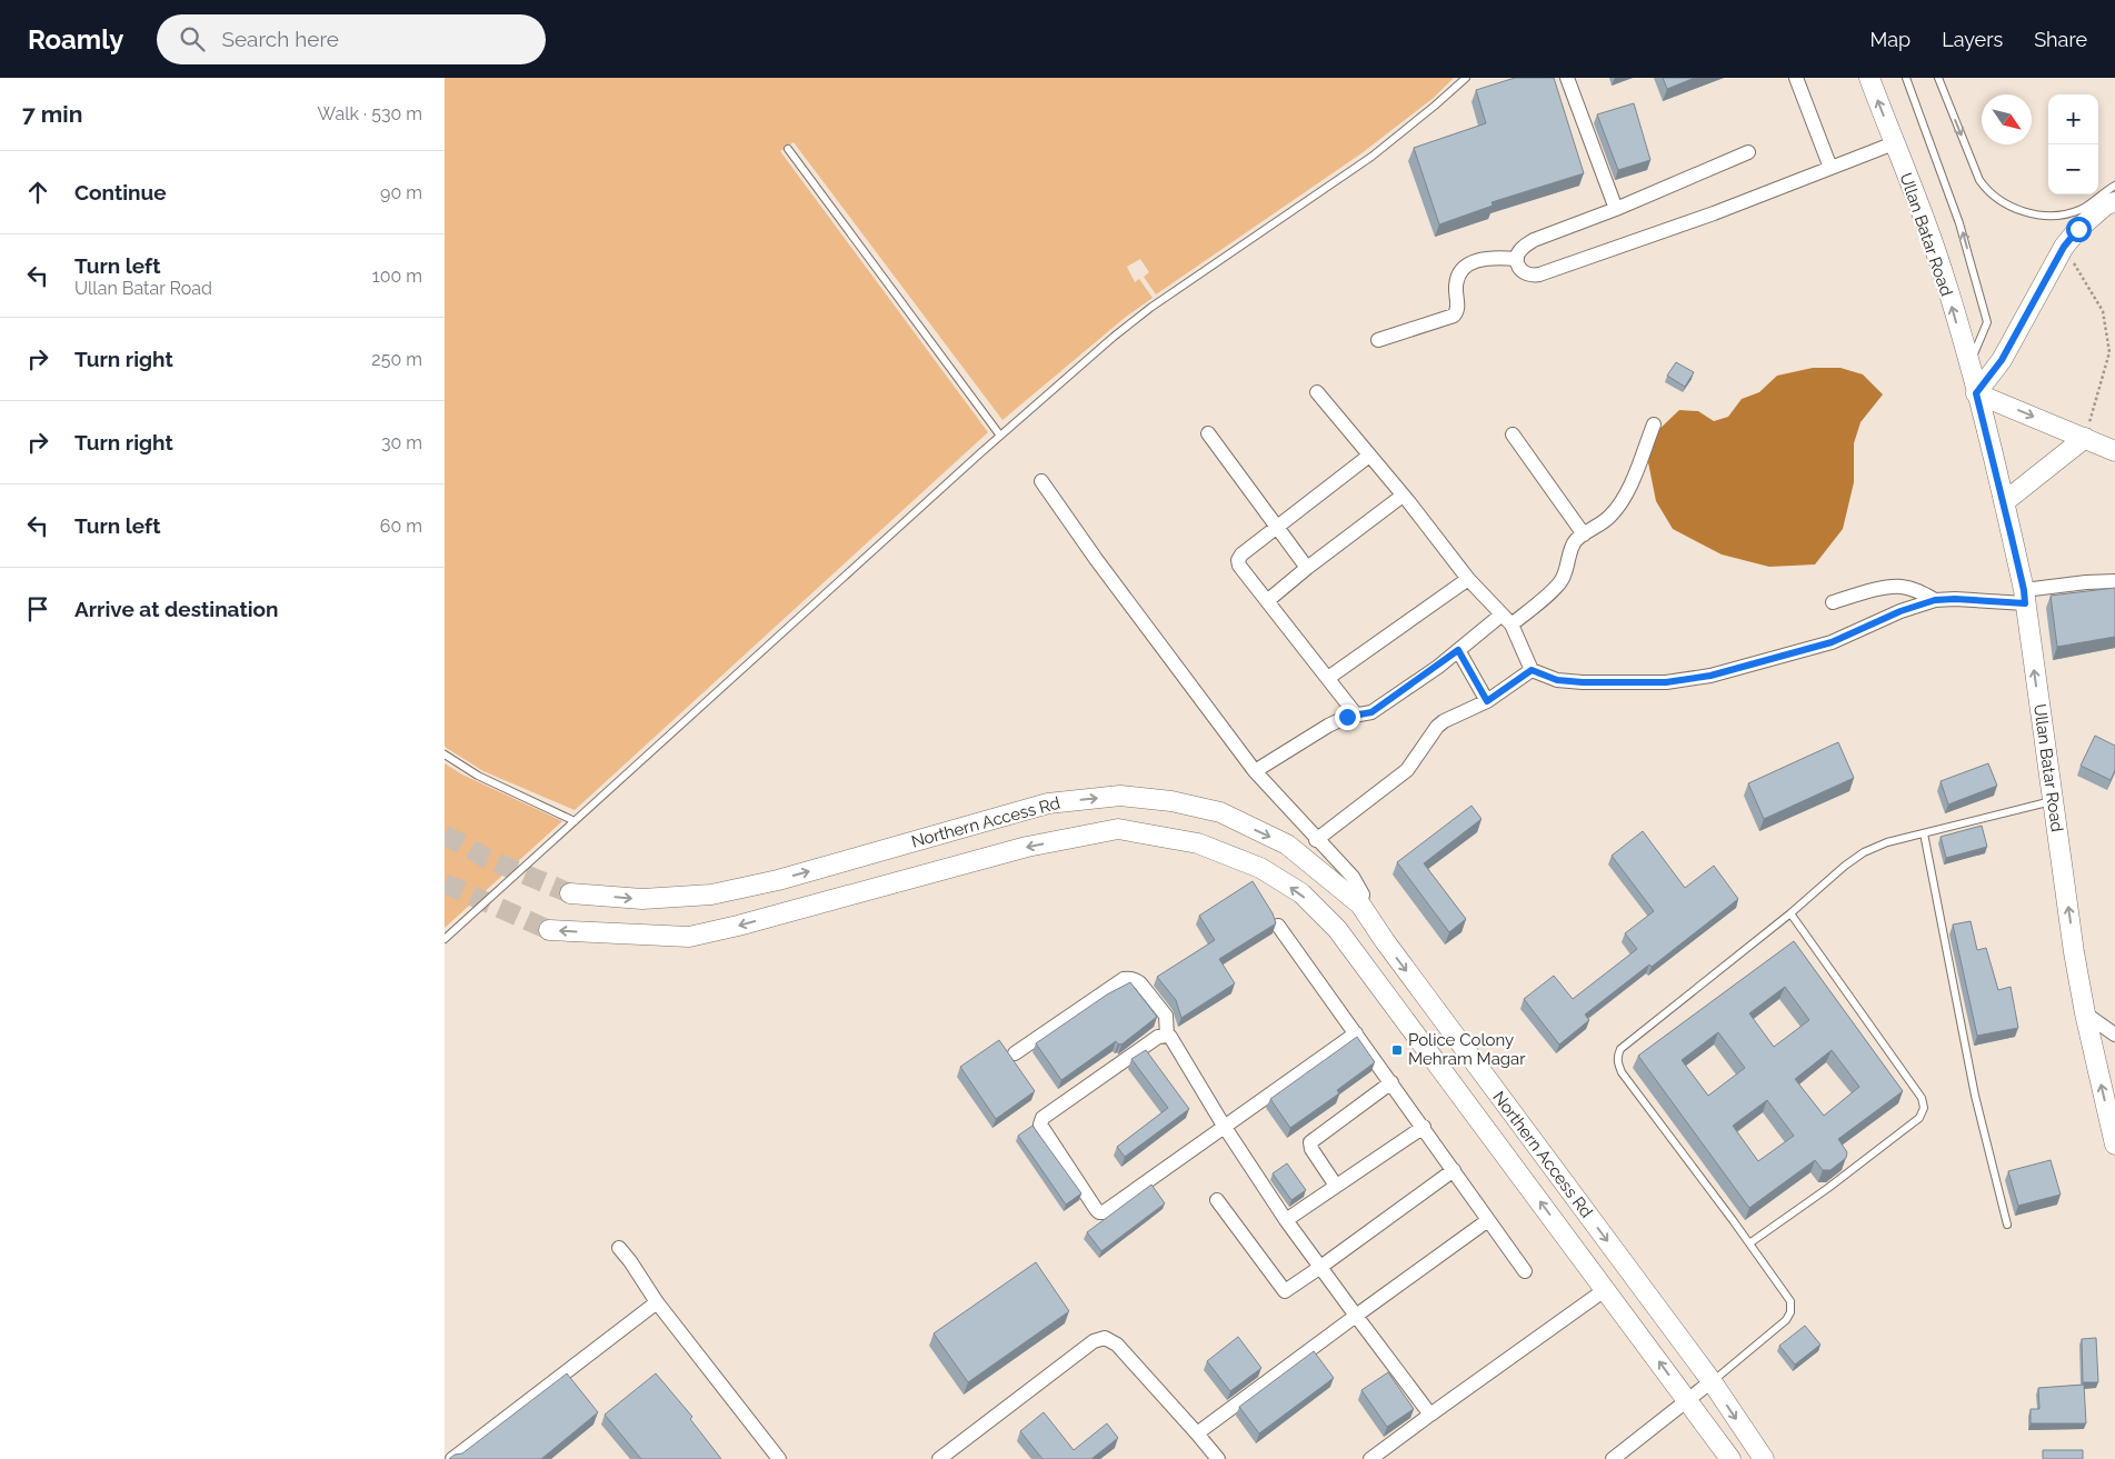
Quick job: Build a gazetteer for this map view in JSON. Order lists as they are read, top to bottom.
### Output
{
  "streets": {
    "main road": ["Ullan Batar Road", "Northern Access Rd"]
  },
  "one_way": ["Ullan Batar Road"],
  "places": {
    "transit": ["Police Colony Mehram Magar"]
  },
  "north": "bottom right",
  "page": {
    "header": "Roamly",
    "search": "Search here",
    "nav": ["Map", "Layers", "Share"],
    "heading": ["7 min", "Walk · 530 m"],
    "map_buttons": ["+", "−"],
    "list": [
      ["Continue", "90 m"],
      ["Turn left", "Ullan Batar Road", "100 m"],
      ["Turn right", "250 m"],
      ["Turn right", "30 m"],
      ["Turn left", "60 m"],
      "Arrive at destination"
    ]
  }
}
